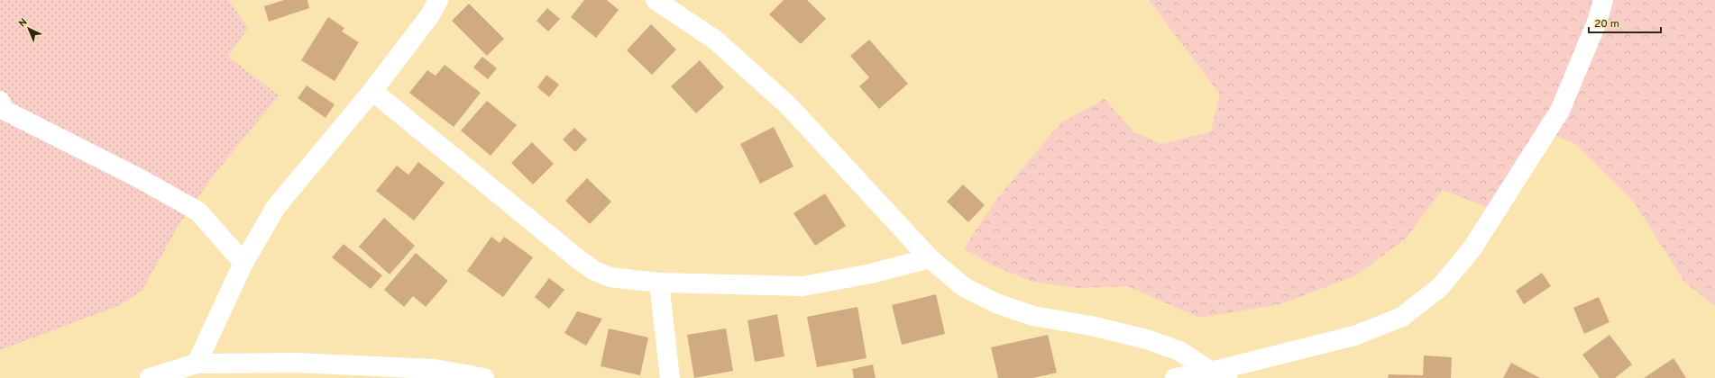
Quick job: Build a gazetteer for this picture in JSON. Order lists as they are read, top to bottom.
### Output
{
  "scale_bar": "20 m",
  "north": "top left"
}
